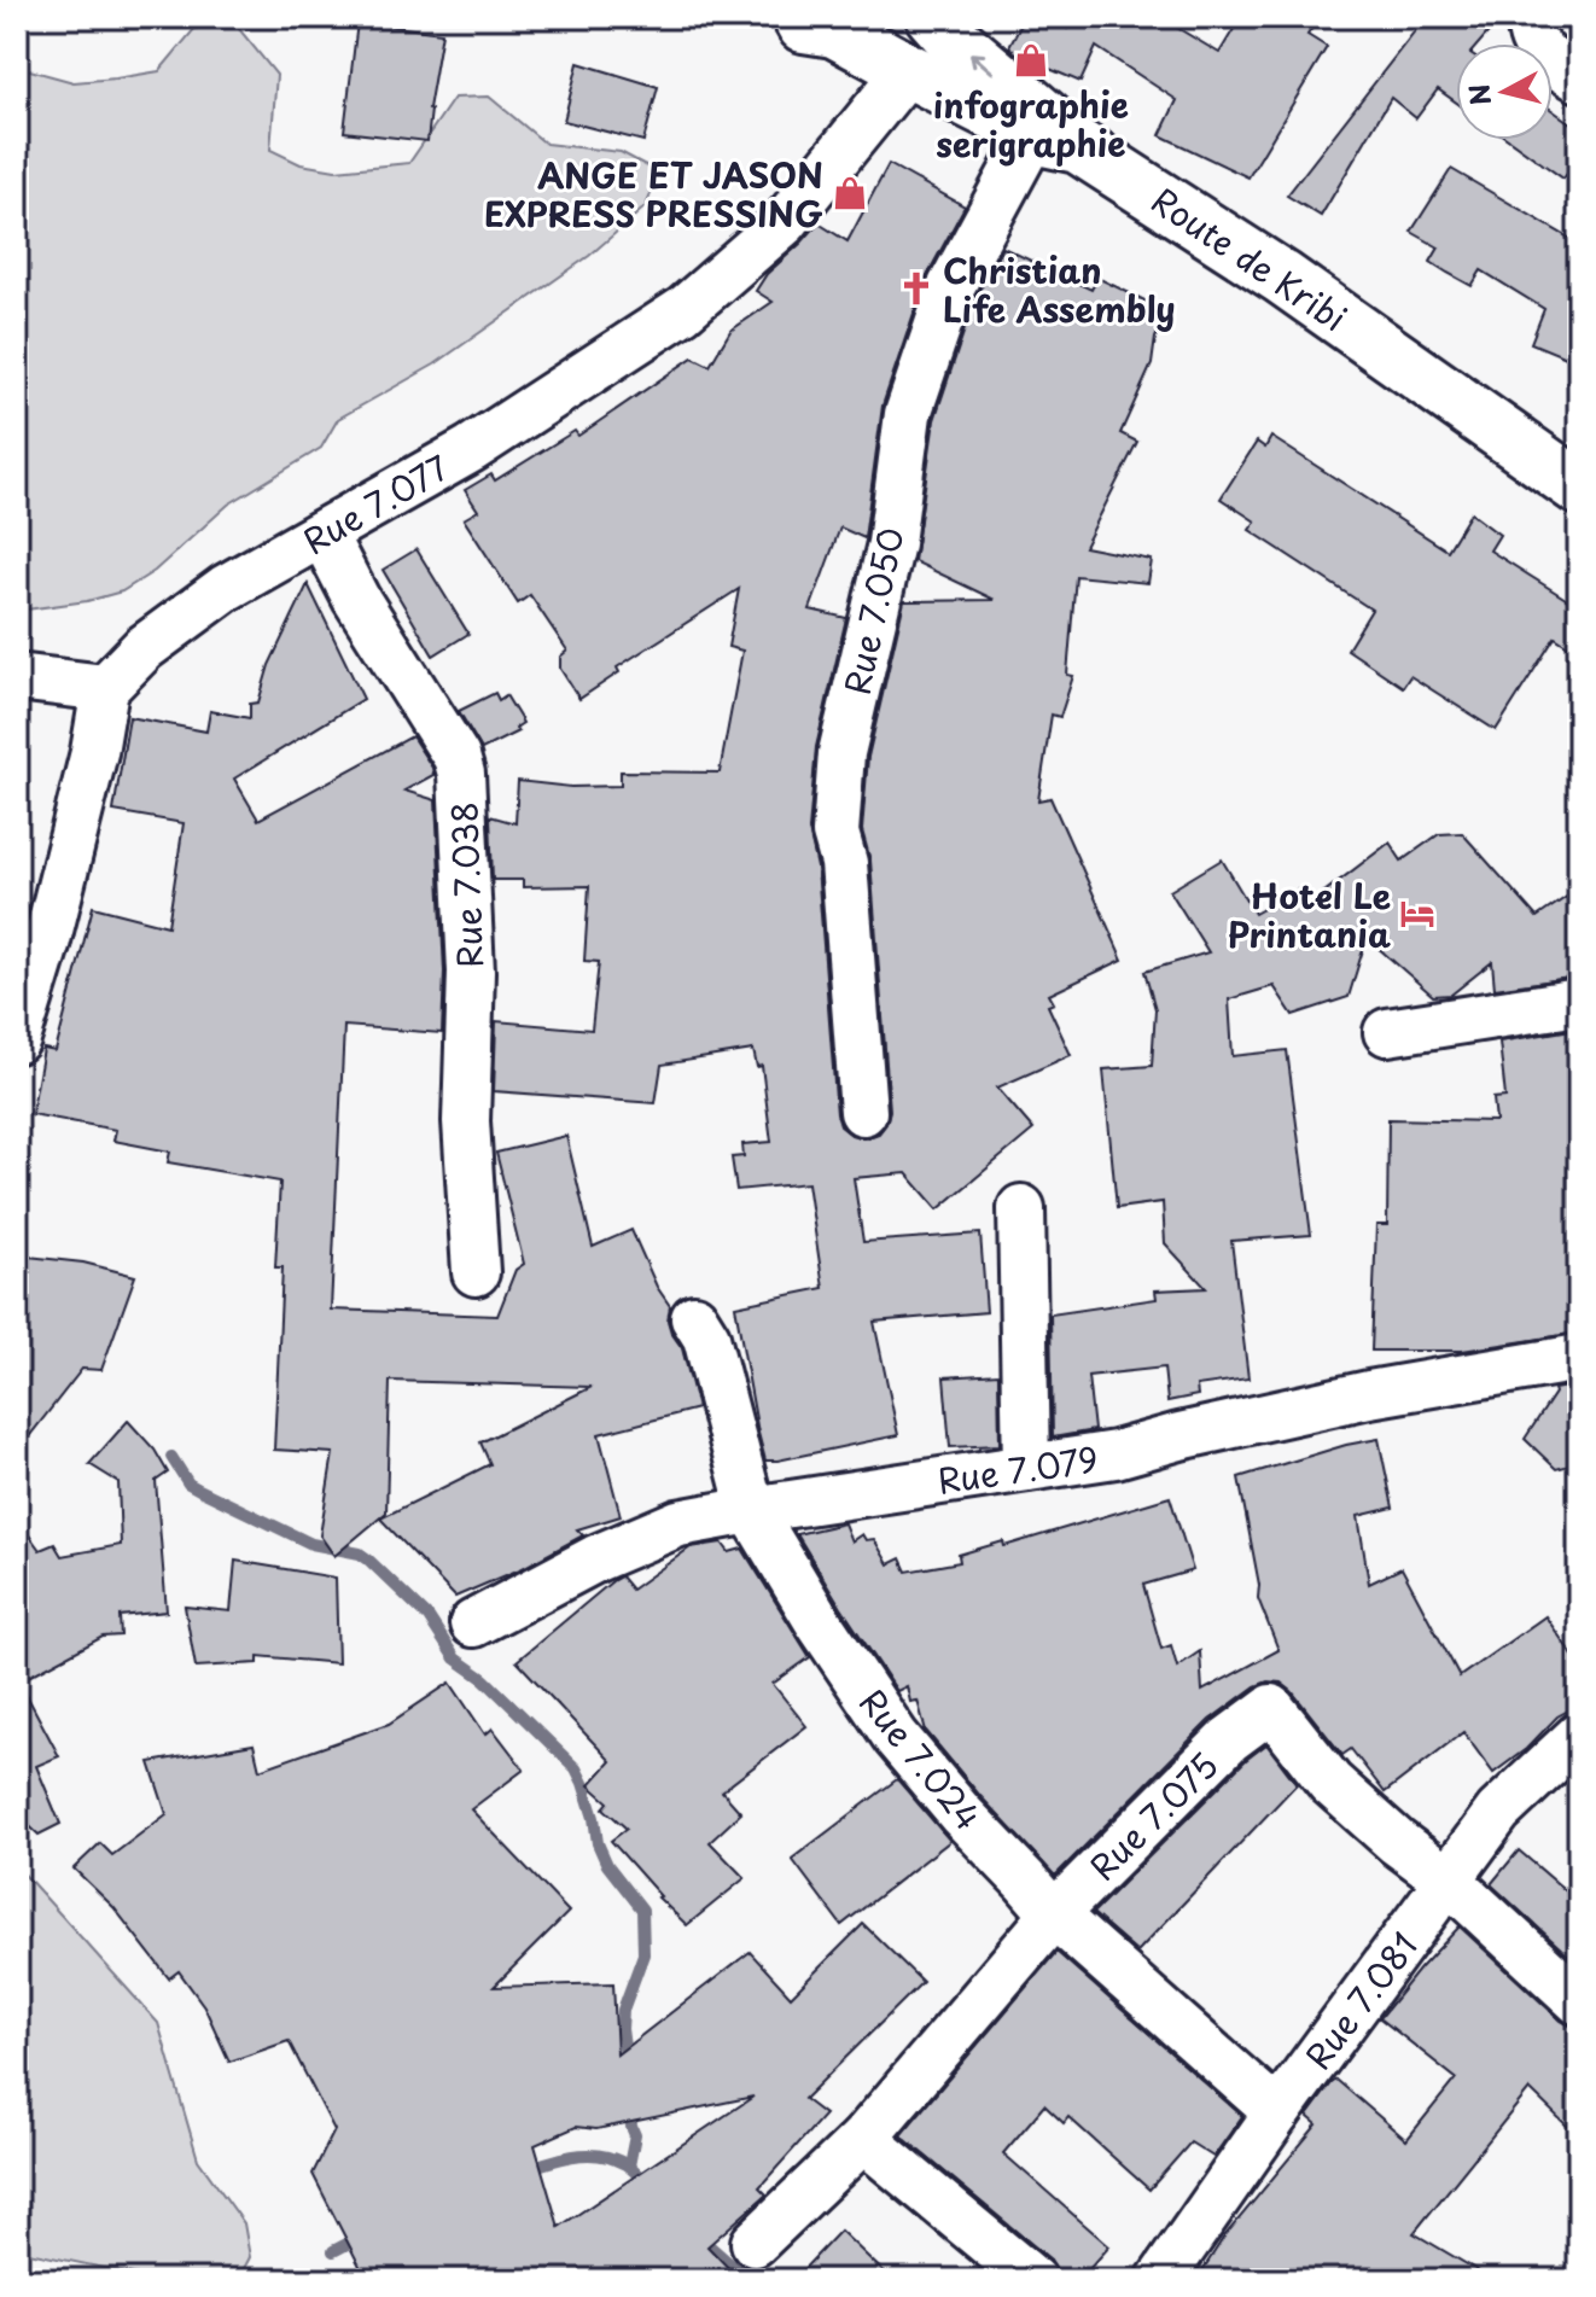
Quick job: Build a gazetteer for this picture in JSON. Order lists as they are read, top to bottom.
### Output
{
  "streets": {
    "main road": ["Route de Kribi"],
    "street": [
      "Rue 7.077",
      "Rue 7.050",
      "Rue 7.038",
      "Rue 7.079",
      "Rue 7.024",
      "Rue 7.075",
      "Rue 7.081"
    ]
  },
  "crossings": [
    ["Route de Kribi", "Rue 7.077"],
    ["Route de Kribi", "Rue 7.050"],
    ["Rue 7.077", "Rue 7.038"],
    ["Rue 7.079", "Rue 7.024"],
    ["Rue 7.024", "Rue 7.075"],
    ["Rue 7.024", "Rue 7.081"],
    ["Rue 7.075", "Rue 7.081"]
  ],
  "places": {
    "shop": ["infographie serigraphie", "ANGE ET JASON EXPRESS PRESSING"],
    "church": ["Christian Life Assembly"],
    "hotel": ["Hotel Le Printania"]
  },
  "north": "left"
}
